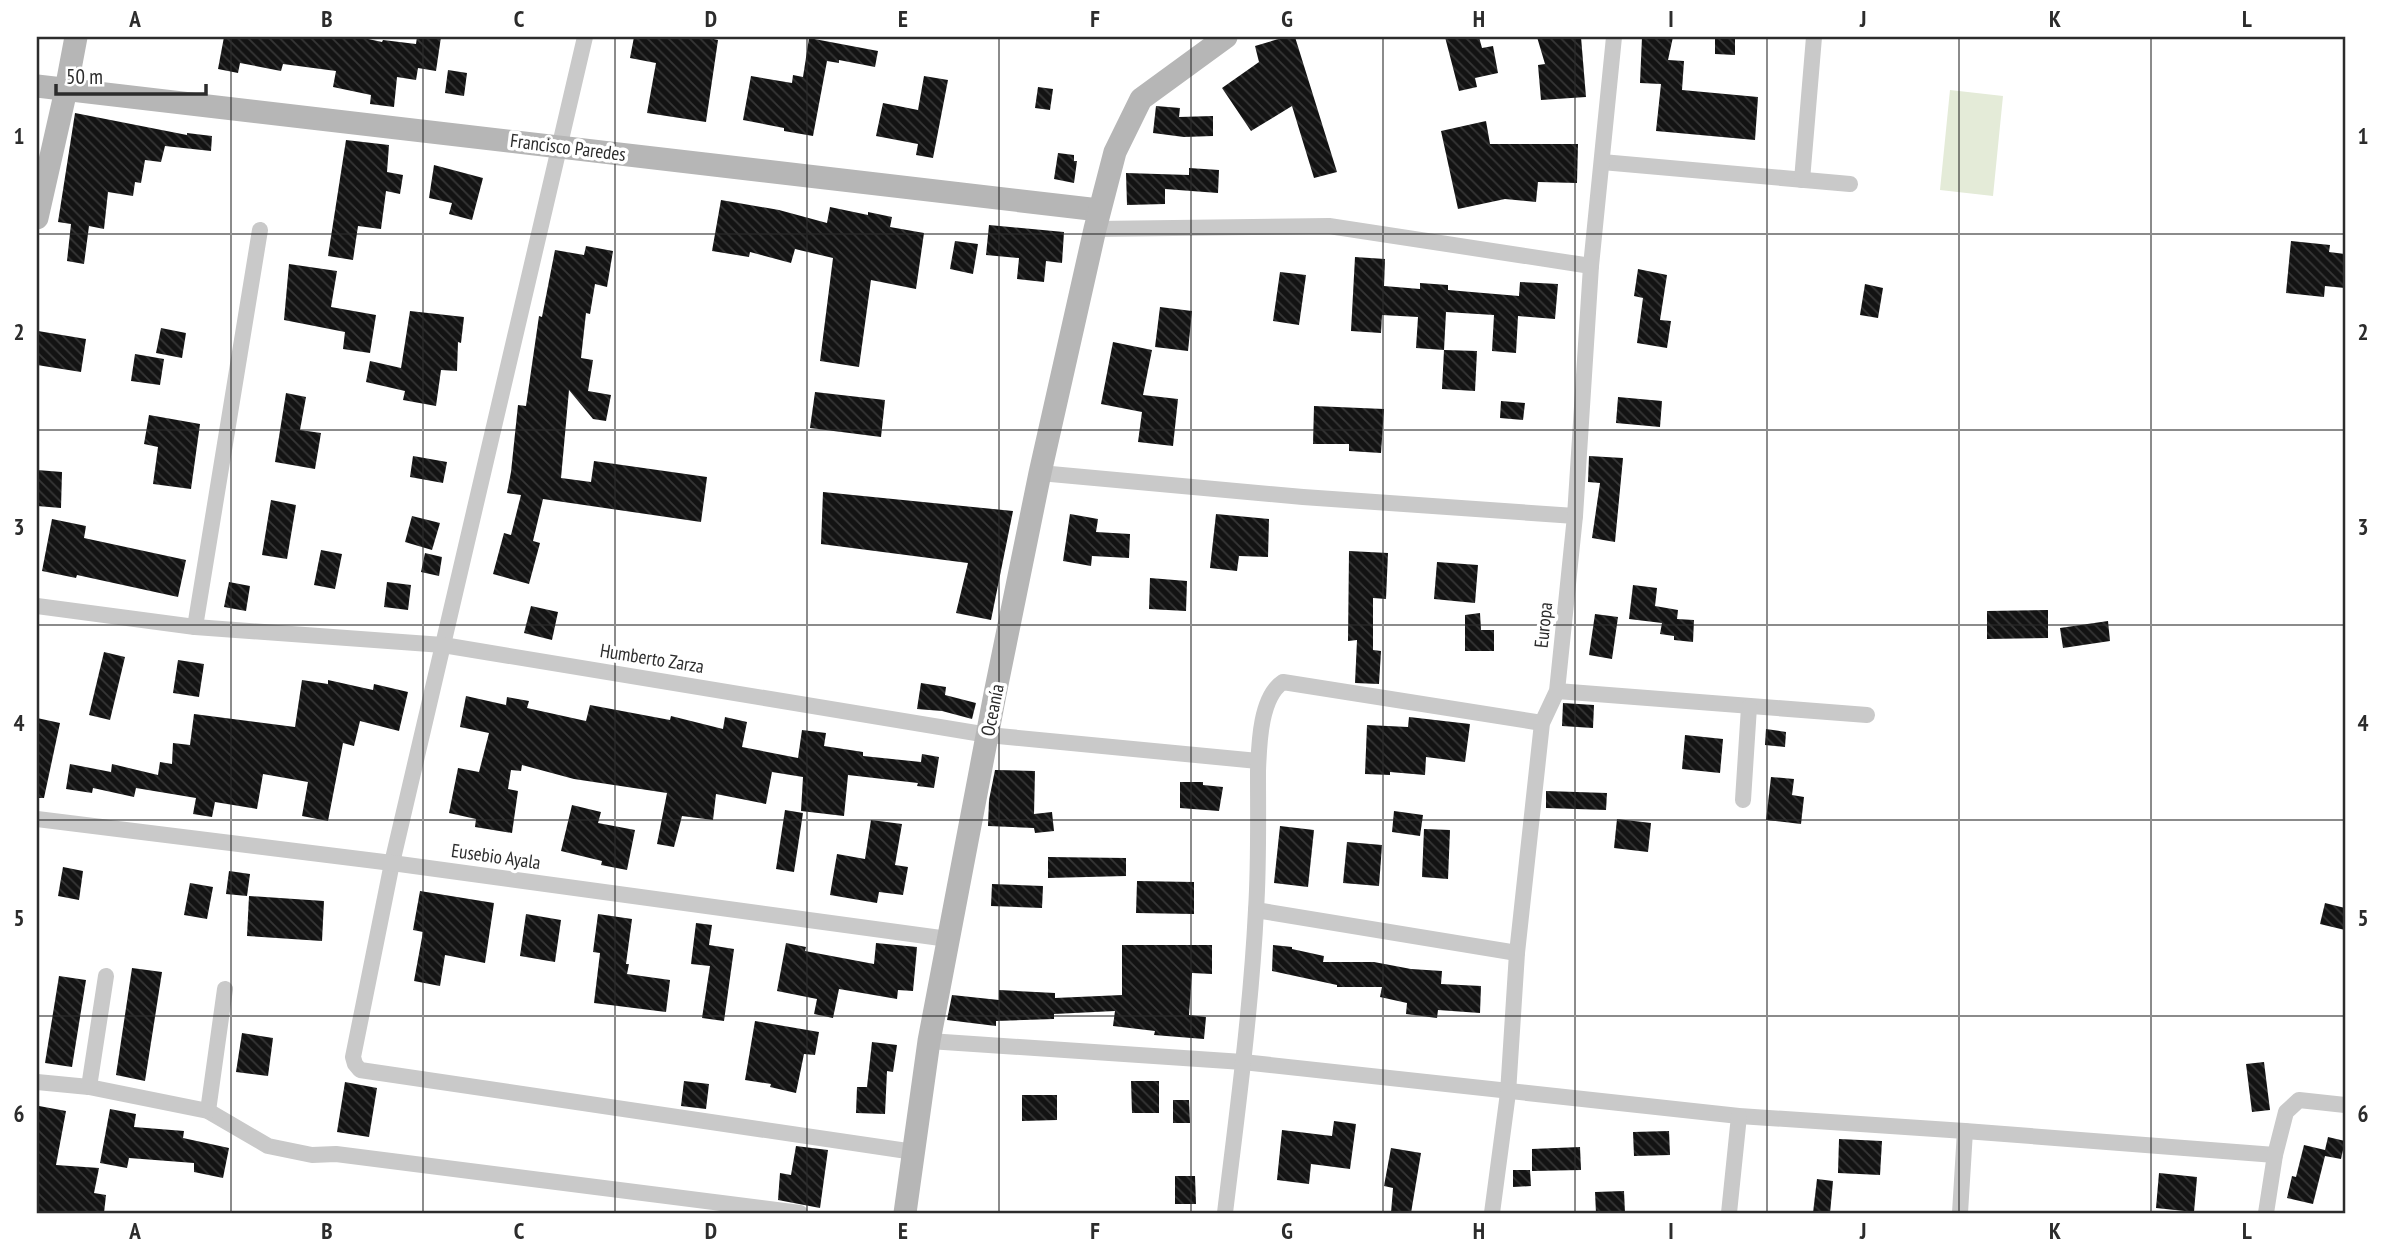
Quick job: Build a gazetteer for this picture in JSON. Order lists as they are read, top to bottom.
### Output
{
  "streets": {
    "street": [
      "Francisco Paredes",
      "Europa",
      "Humberto Zarza",
      "Oceanía",
      "Eusebio Ayala"
    ]
  },
  "crossings": [
    ["Francisco Paredes", "Oceanía"],
    ["Humberto Zarza", "Oceanía"],
    ["Oceanía", "Eusebio Ayala"]
  ],
  "scale_bar": "50 m",
  "grid": {
    "columns": [
      "A",
      "B",
      "C",
      "D",
      "E",
      "F",
      "G",
      "H",
      "I",
      "J",
      "K",
      "L"
    ],
    "rows": [
      "1",
      "2",
      "3",
      "4",
      "5",
      "6"
    ]
  }
}
